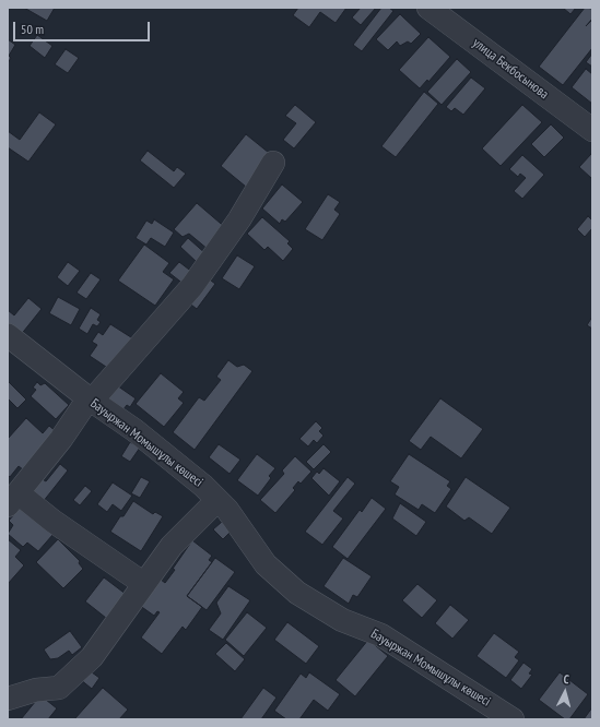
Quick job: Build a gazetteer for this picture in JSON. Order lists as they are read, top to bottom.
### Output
{
  "streets": {
    "street": ["улица Бекбосынова", "Бауыржан Момышұлы көшесі"]
  },
  "scale_bar": "50 m",
  "north": "top"
}
